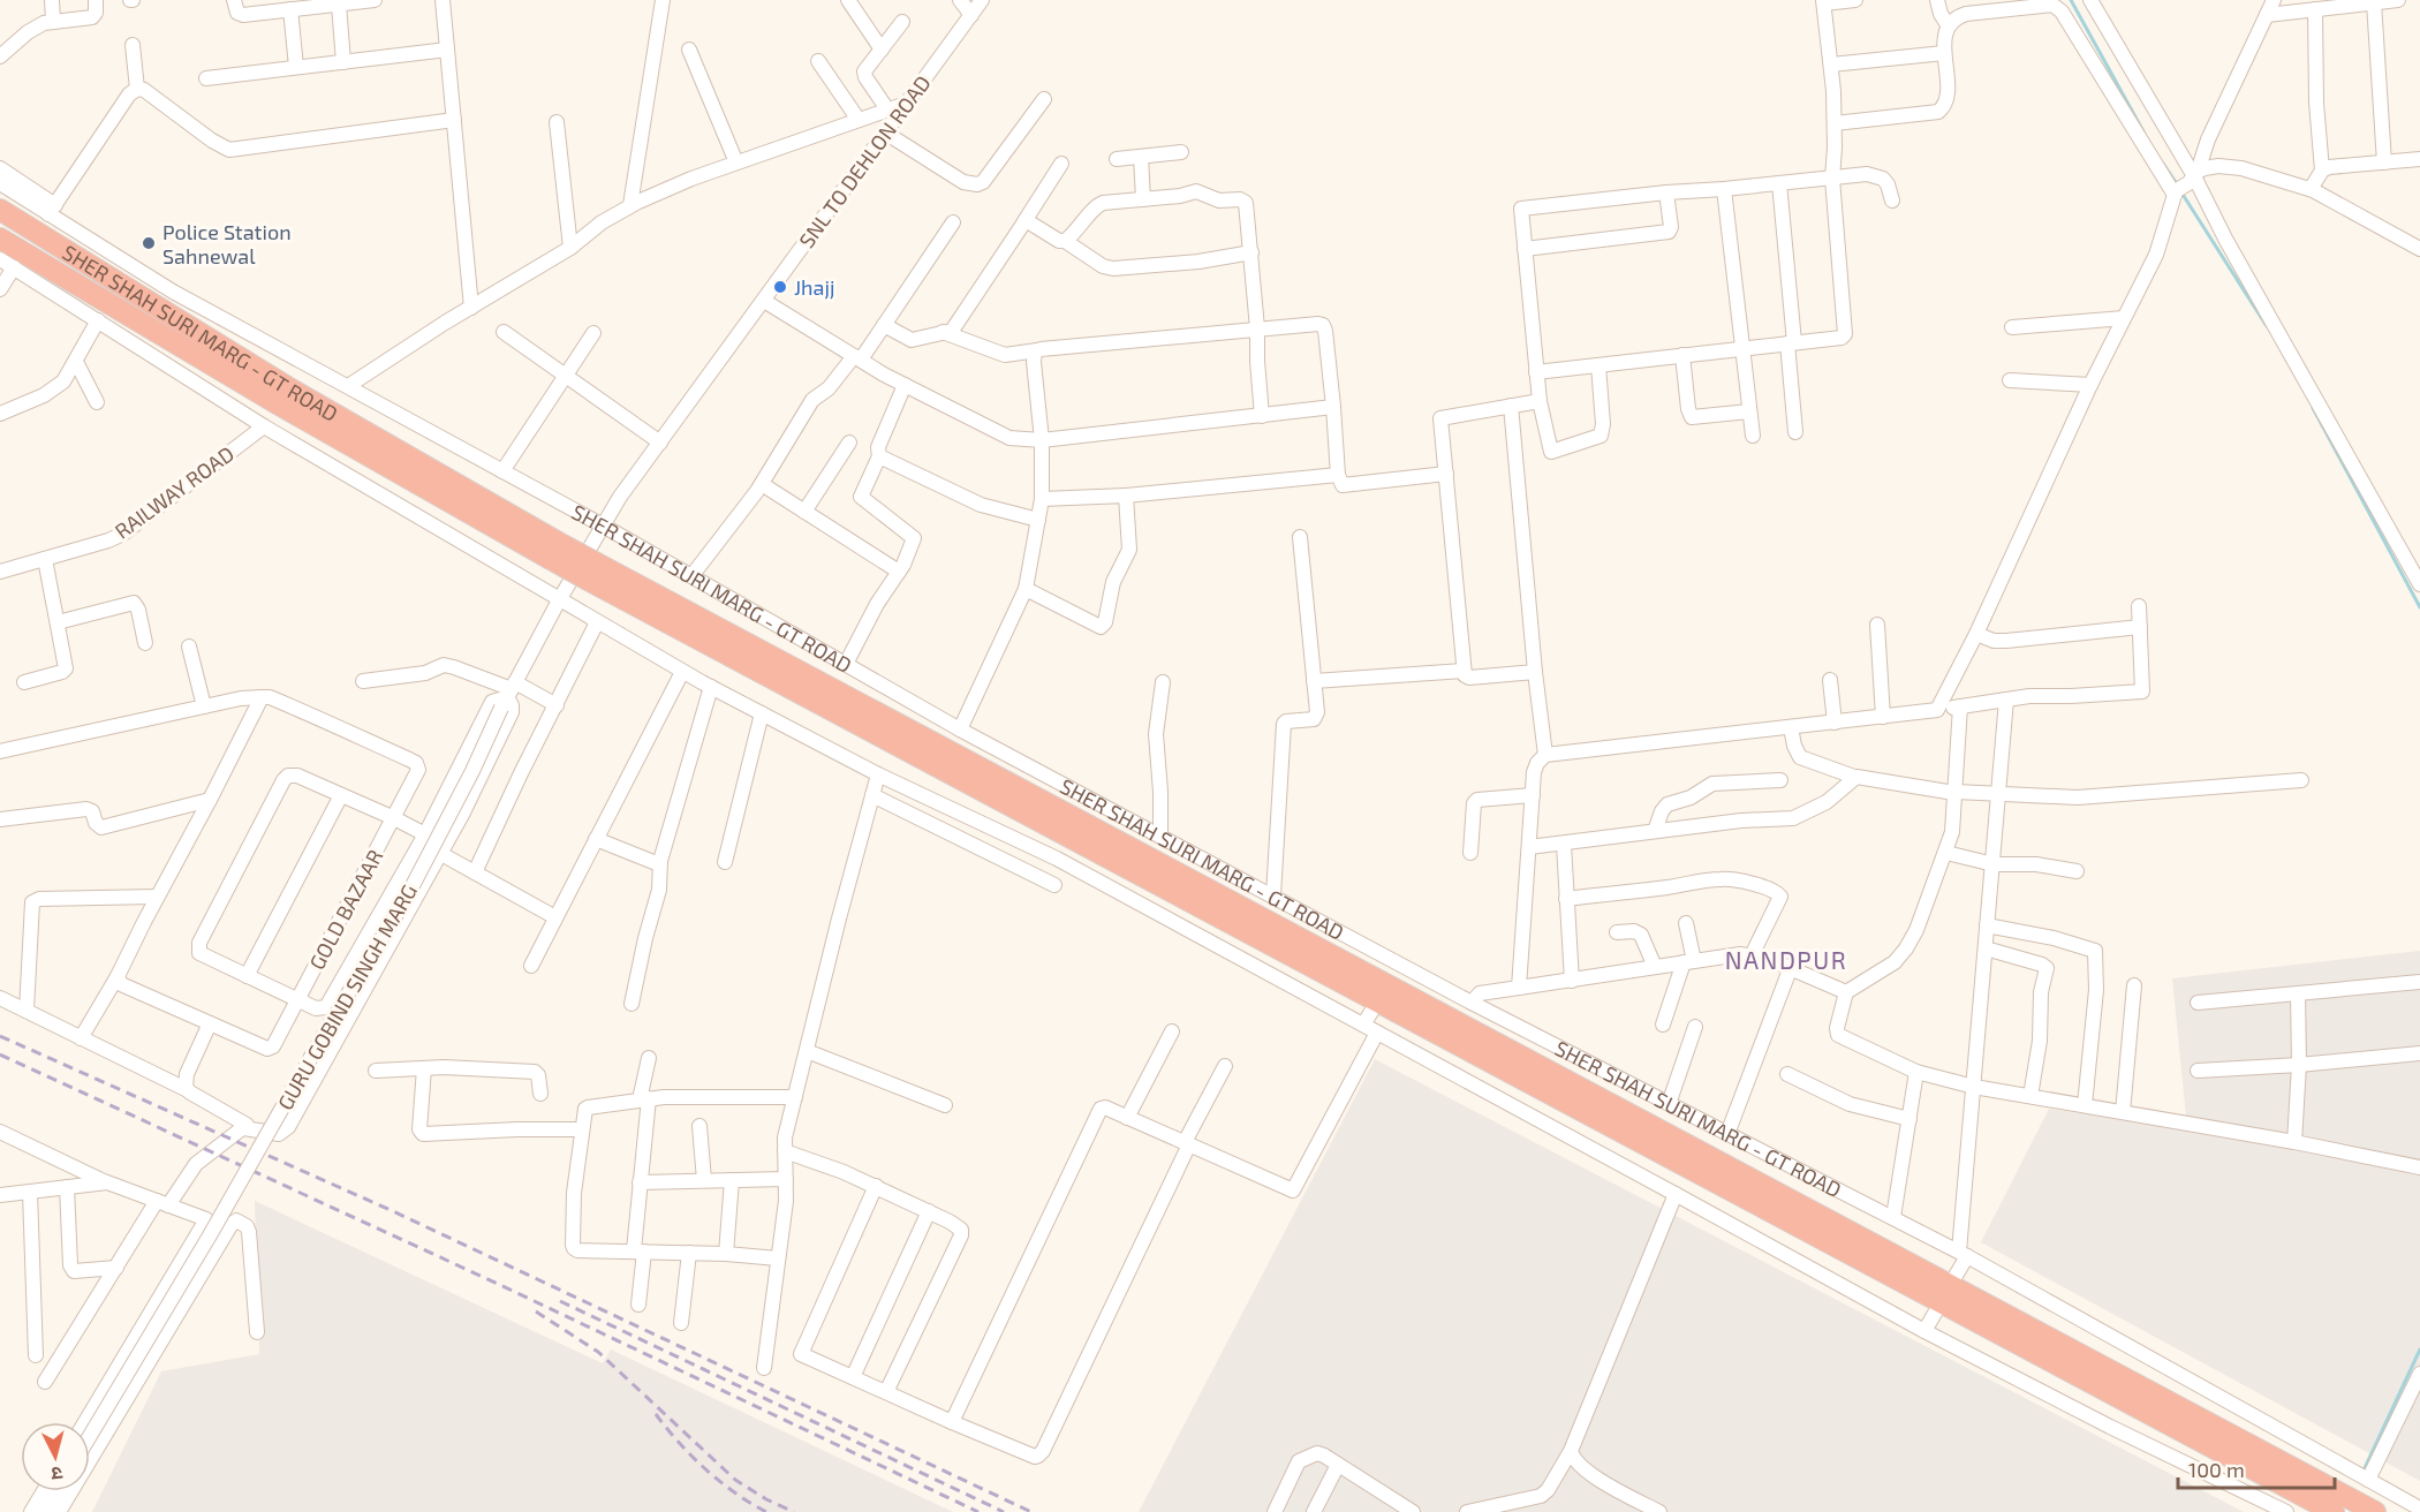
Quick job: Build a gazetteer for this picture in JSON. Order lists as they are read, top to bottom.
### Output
{
  "streets": {
    "highway": ["SHER SHAH SURI MARG - GT ROAD"],
    "street": [
      "SNL TO DEHLON ROAD",
      "RAILWAY ROAD",
      "GOLD BAZAAR",
      "GURU GOBIND SINGH MARG"
    ]
  },
  "crossings": [
    ["SNL TO DEHLON ROAD", "SHER SHAH SURI MARG - GT ROAD"],
    ["SNL TO DEHLON ROAD", "GURU GOBIND SINGH MARG"],
    ["SHER SHAH SURI MARG - GT ROAD", "RAILWAY ROAD"],
    ["SHER SHAH SURI MARG - GT ROAD", "GURU GOBIND SINGH MARG"]
  ],
  "districts": ["NANDPUR"],
  "places": ["Police Station Sahnewal", "Jhajj"],
  "scale_bar": "100 m",
  "north": "bottom"
}
